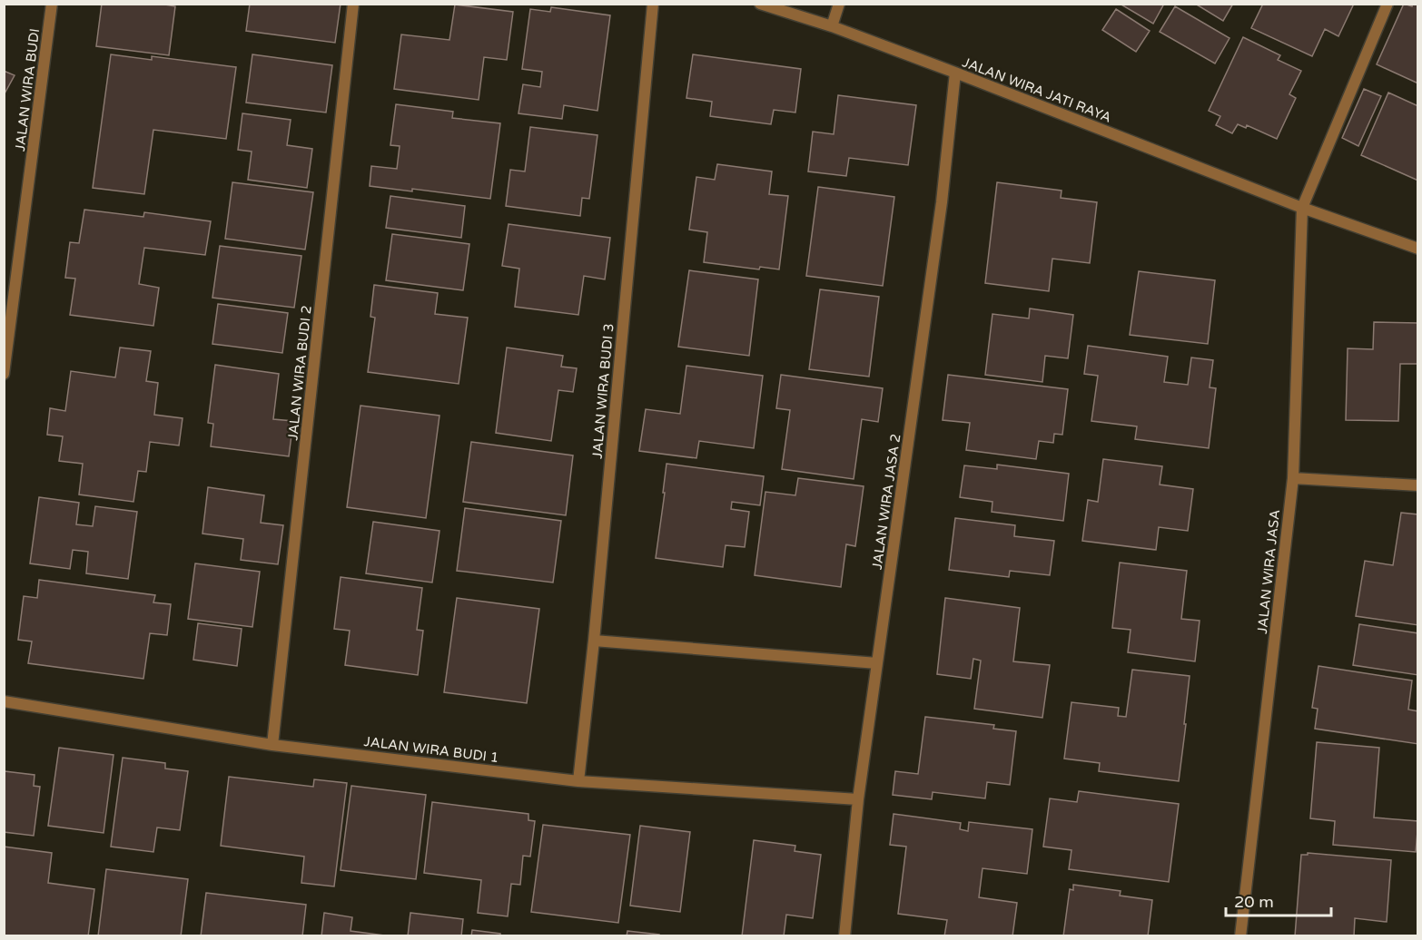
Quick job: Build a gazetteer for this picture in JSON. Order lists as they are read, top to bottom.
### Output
{
  "streets": {
    "street": [
      "JALAN WIRA BUDI",
      "JALAN WIRA JATI RAYA",
      "JALAN WIRA BUDI 2",
      "JALAN WIRA BUDI 3",
      "JALAN WIRA JASA 2",
      "JALAN WIRA JASA",
      "JALAN WIRA BUDI 1"
    ]
  },
  "crossings": [
    ["JALAN WIRA JATI RAYA", "JALAN WIRA JASA 2"],
    ["JALAN WIRA JATI RAYA", "JALAN WIRA JASA"],
    ["JALAN WIRA BUDI 2", "JALAN WIRA BUDI 1"],
    ["JALAN WIRA BUDI 3", "JALAN WIRA BUDI 1"],
    ["JALAN WIRA JASA 2", "JALAN WIRA BUDI 1"]
  ],
  "scale_bar": "20 m"
}
